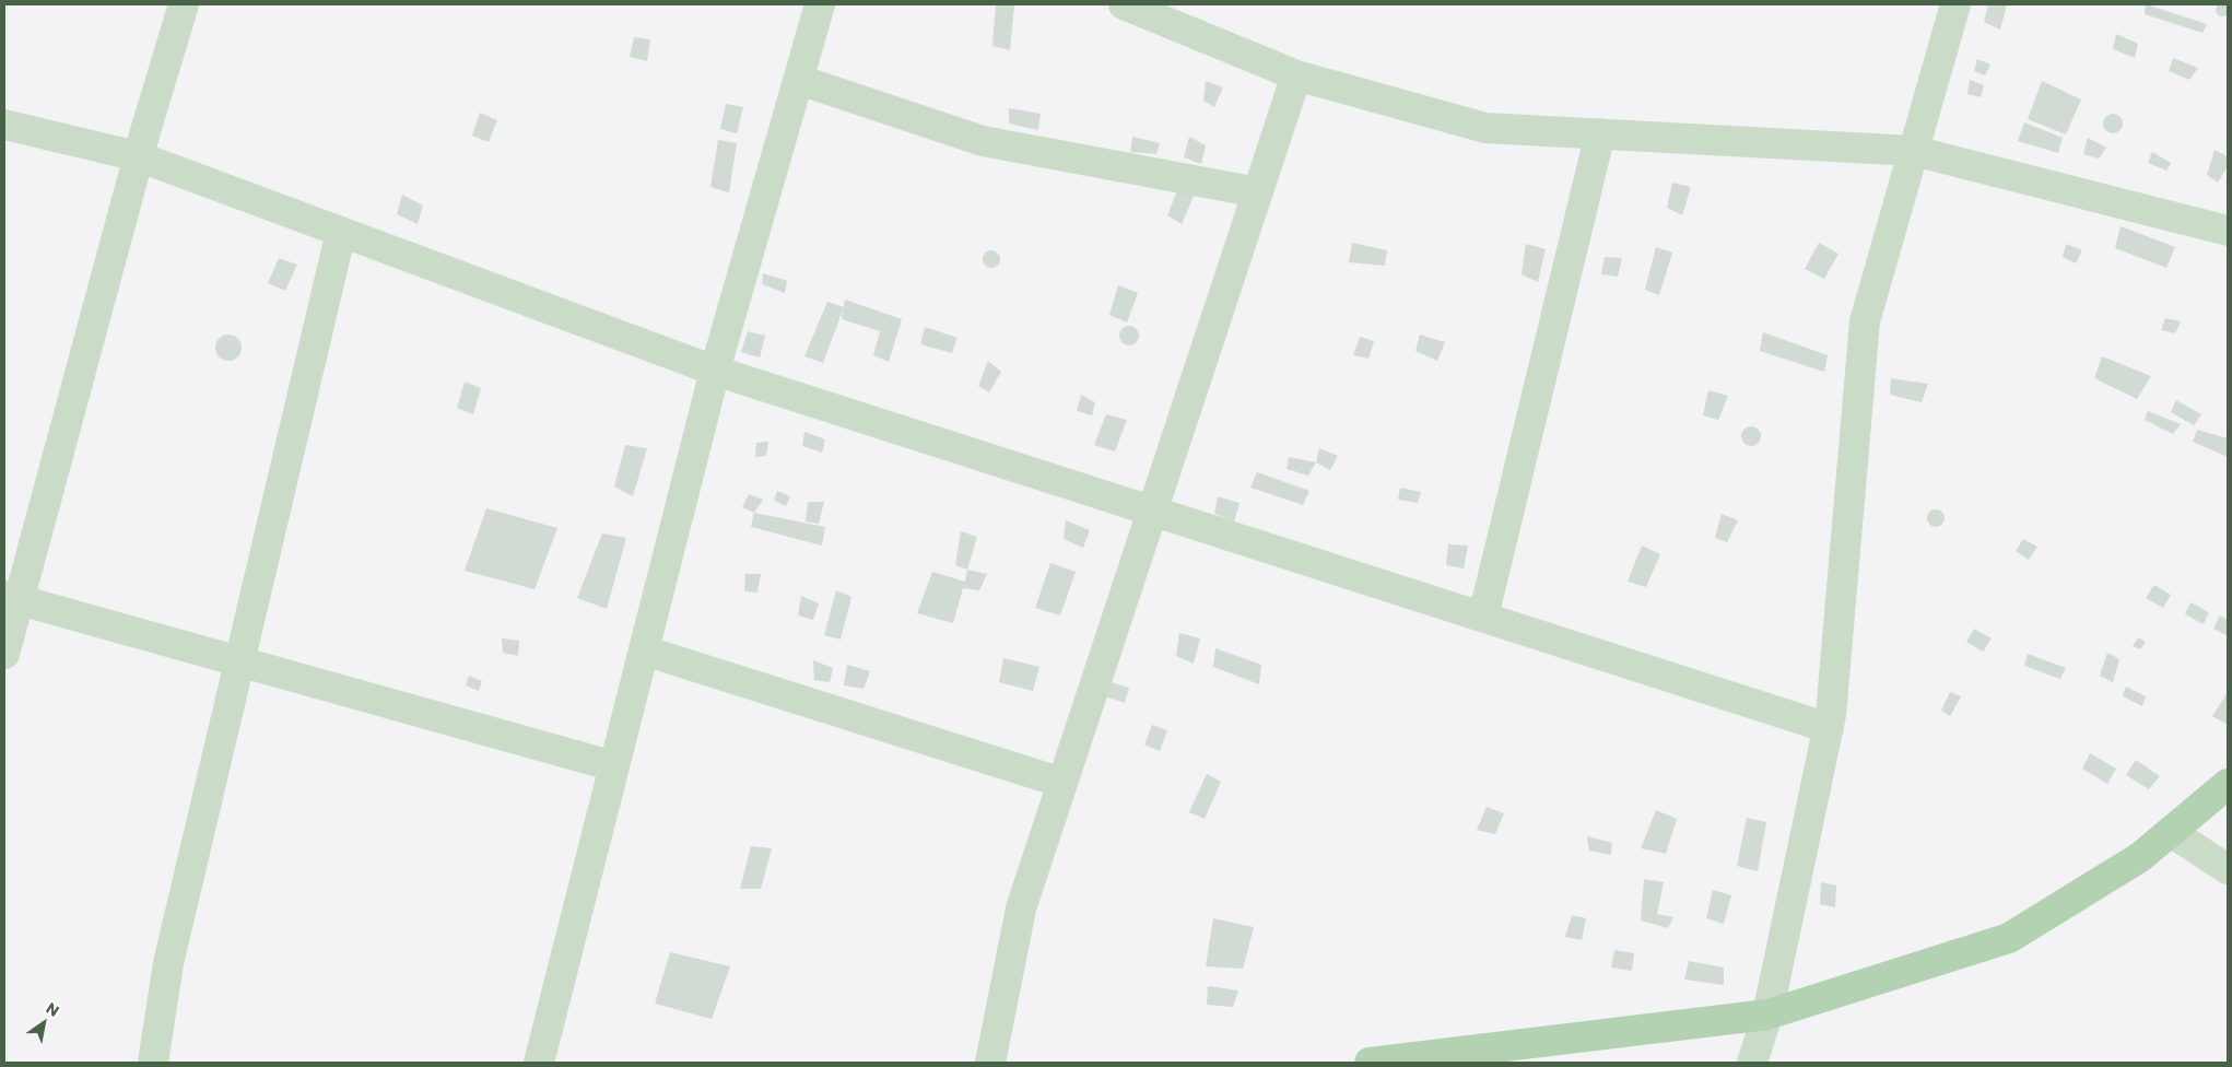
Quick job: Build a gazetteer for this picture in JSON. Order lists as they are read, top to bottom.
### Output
{
  "north": "top right"
}
